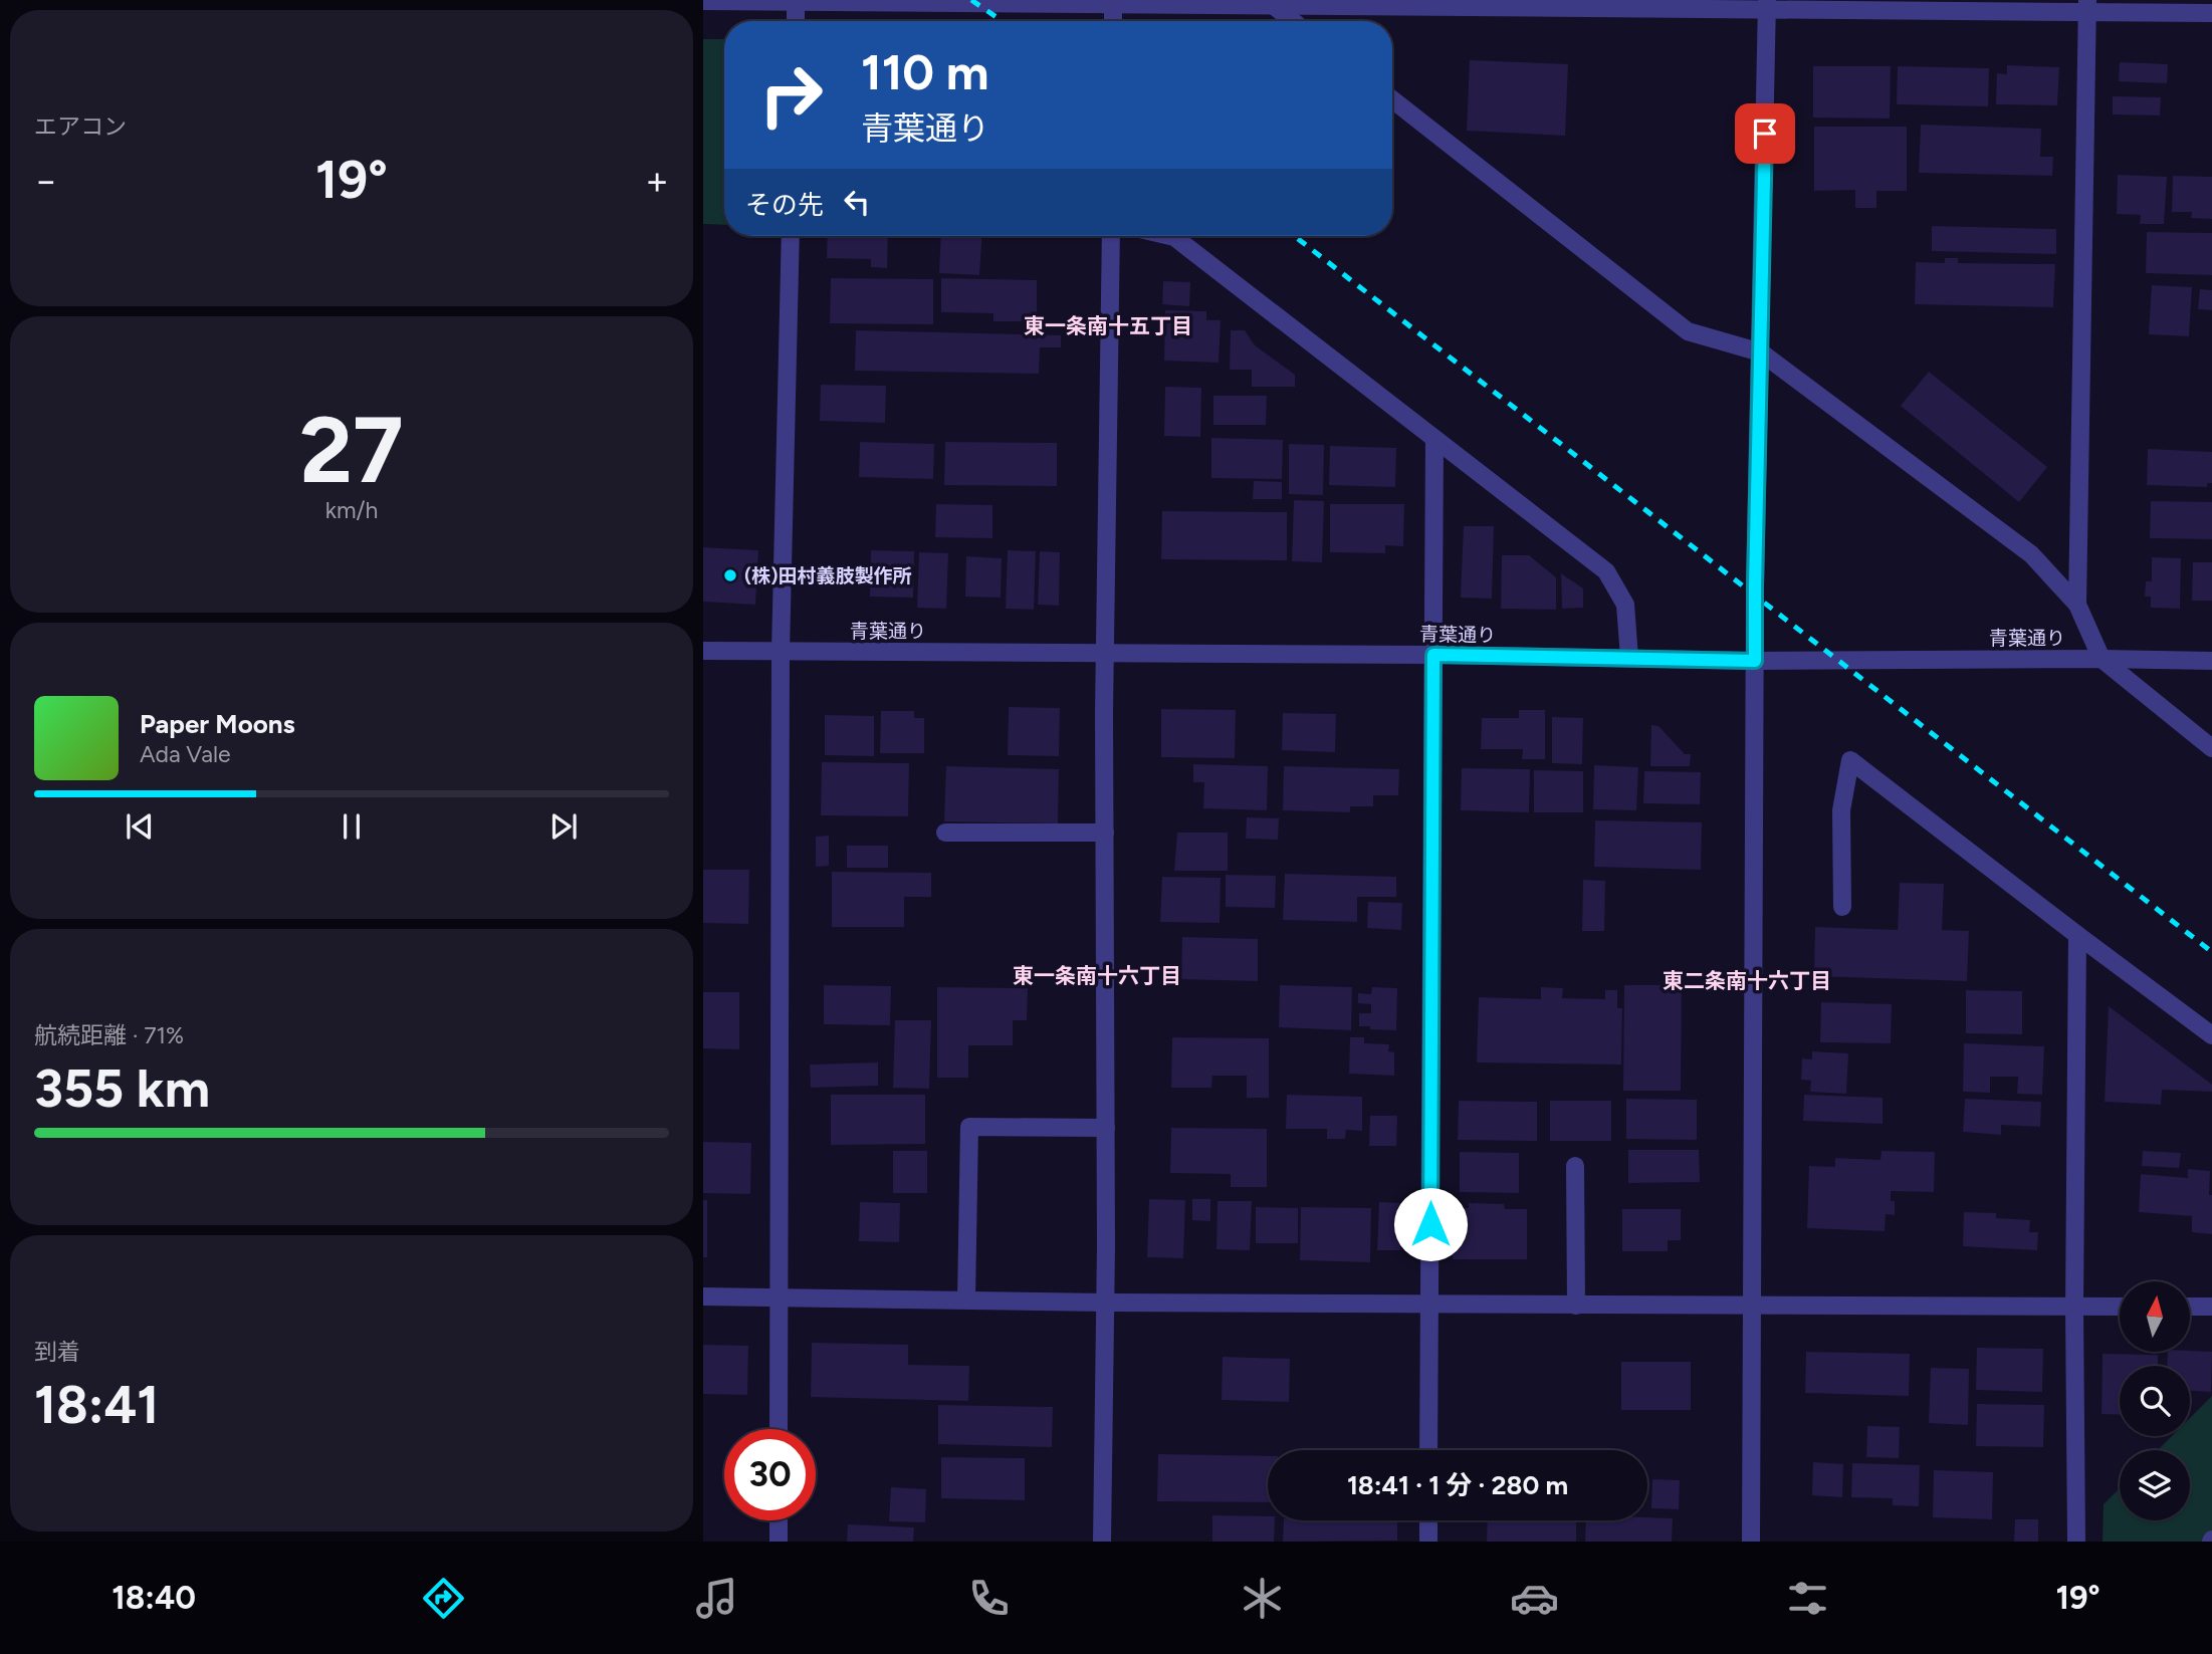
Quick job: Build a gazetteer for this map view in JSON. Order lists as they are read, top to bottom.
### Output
{
  "streets": {
    "street": ["青葉通り"]
  },
  "districts": ["東一条南十五丁目", "東一条南十六丁目", "東二条南十六丁目"],
  "places": ["(株)田村義肢製作所"],
  "north": "top",
  "page": {
    "tile": [
      "エアコン",
      ["27", "km/h"],
      ["航続距離 · 71%", "355 km"],
      ["到着", "18:41"]
    ],
    "turn": ["110 m", "青葉通り"],
    "heat": ["−", "19°", "+"],
    "then": "その先",
    "song": ["Paper Moons", "Ada Vale"],
    "limit": "30",
    "trip": "18:41 · 1 分 · 280 m",
    "tabs": ["18:40", "19°"]
  }
}
